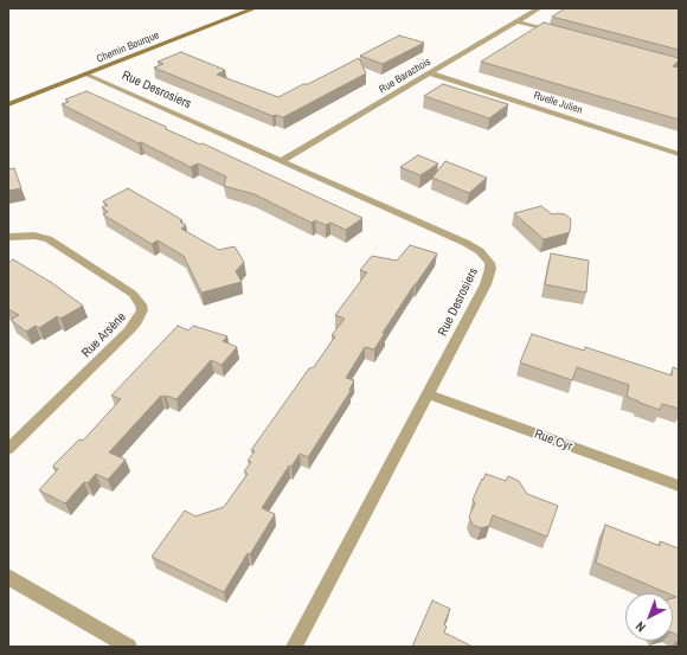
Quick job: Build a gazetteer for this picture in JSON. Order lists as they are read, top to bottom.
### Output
{
  "streets": {
    "street": [
      "Chemin Bourque",
      "Rue Barachois",
      "Rue Desrosiers",
      "Ruelle Julien",
      "Rue Arsène",
      "Rue Cyr"
    ]
  },
  "crossings": [
    ["Chemin Bourque", "Rue Desrosiers"],
    ["Rue Barachois", "Rue Desrosiers"],
    ["Rue Barachois", "Ruelle Julien"],
    ["Rue Desrosiers", "Rue Cyr"]
  ],
  "north": "bottom left"
}
